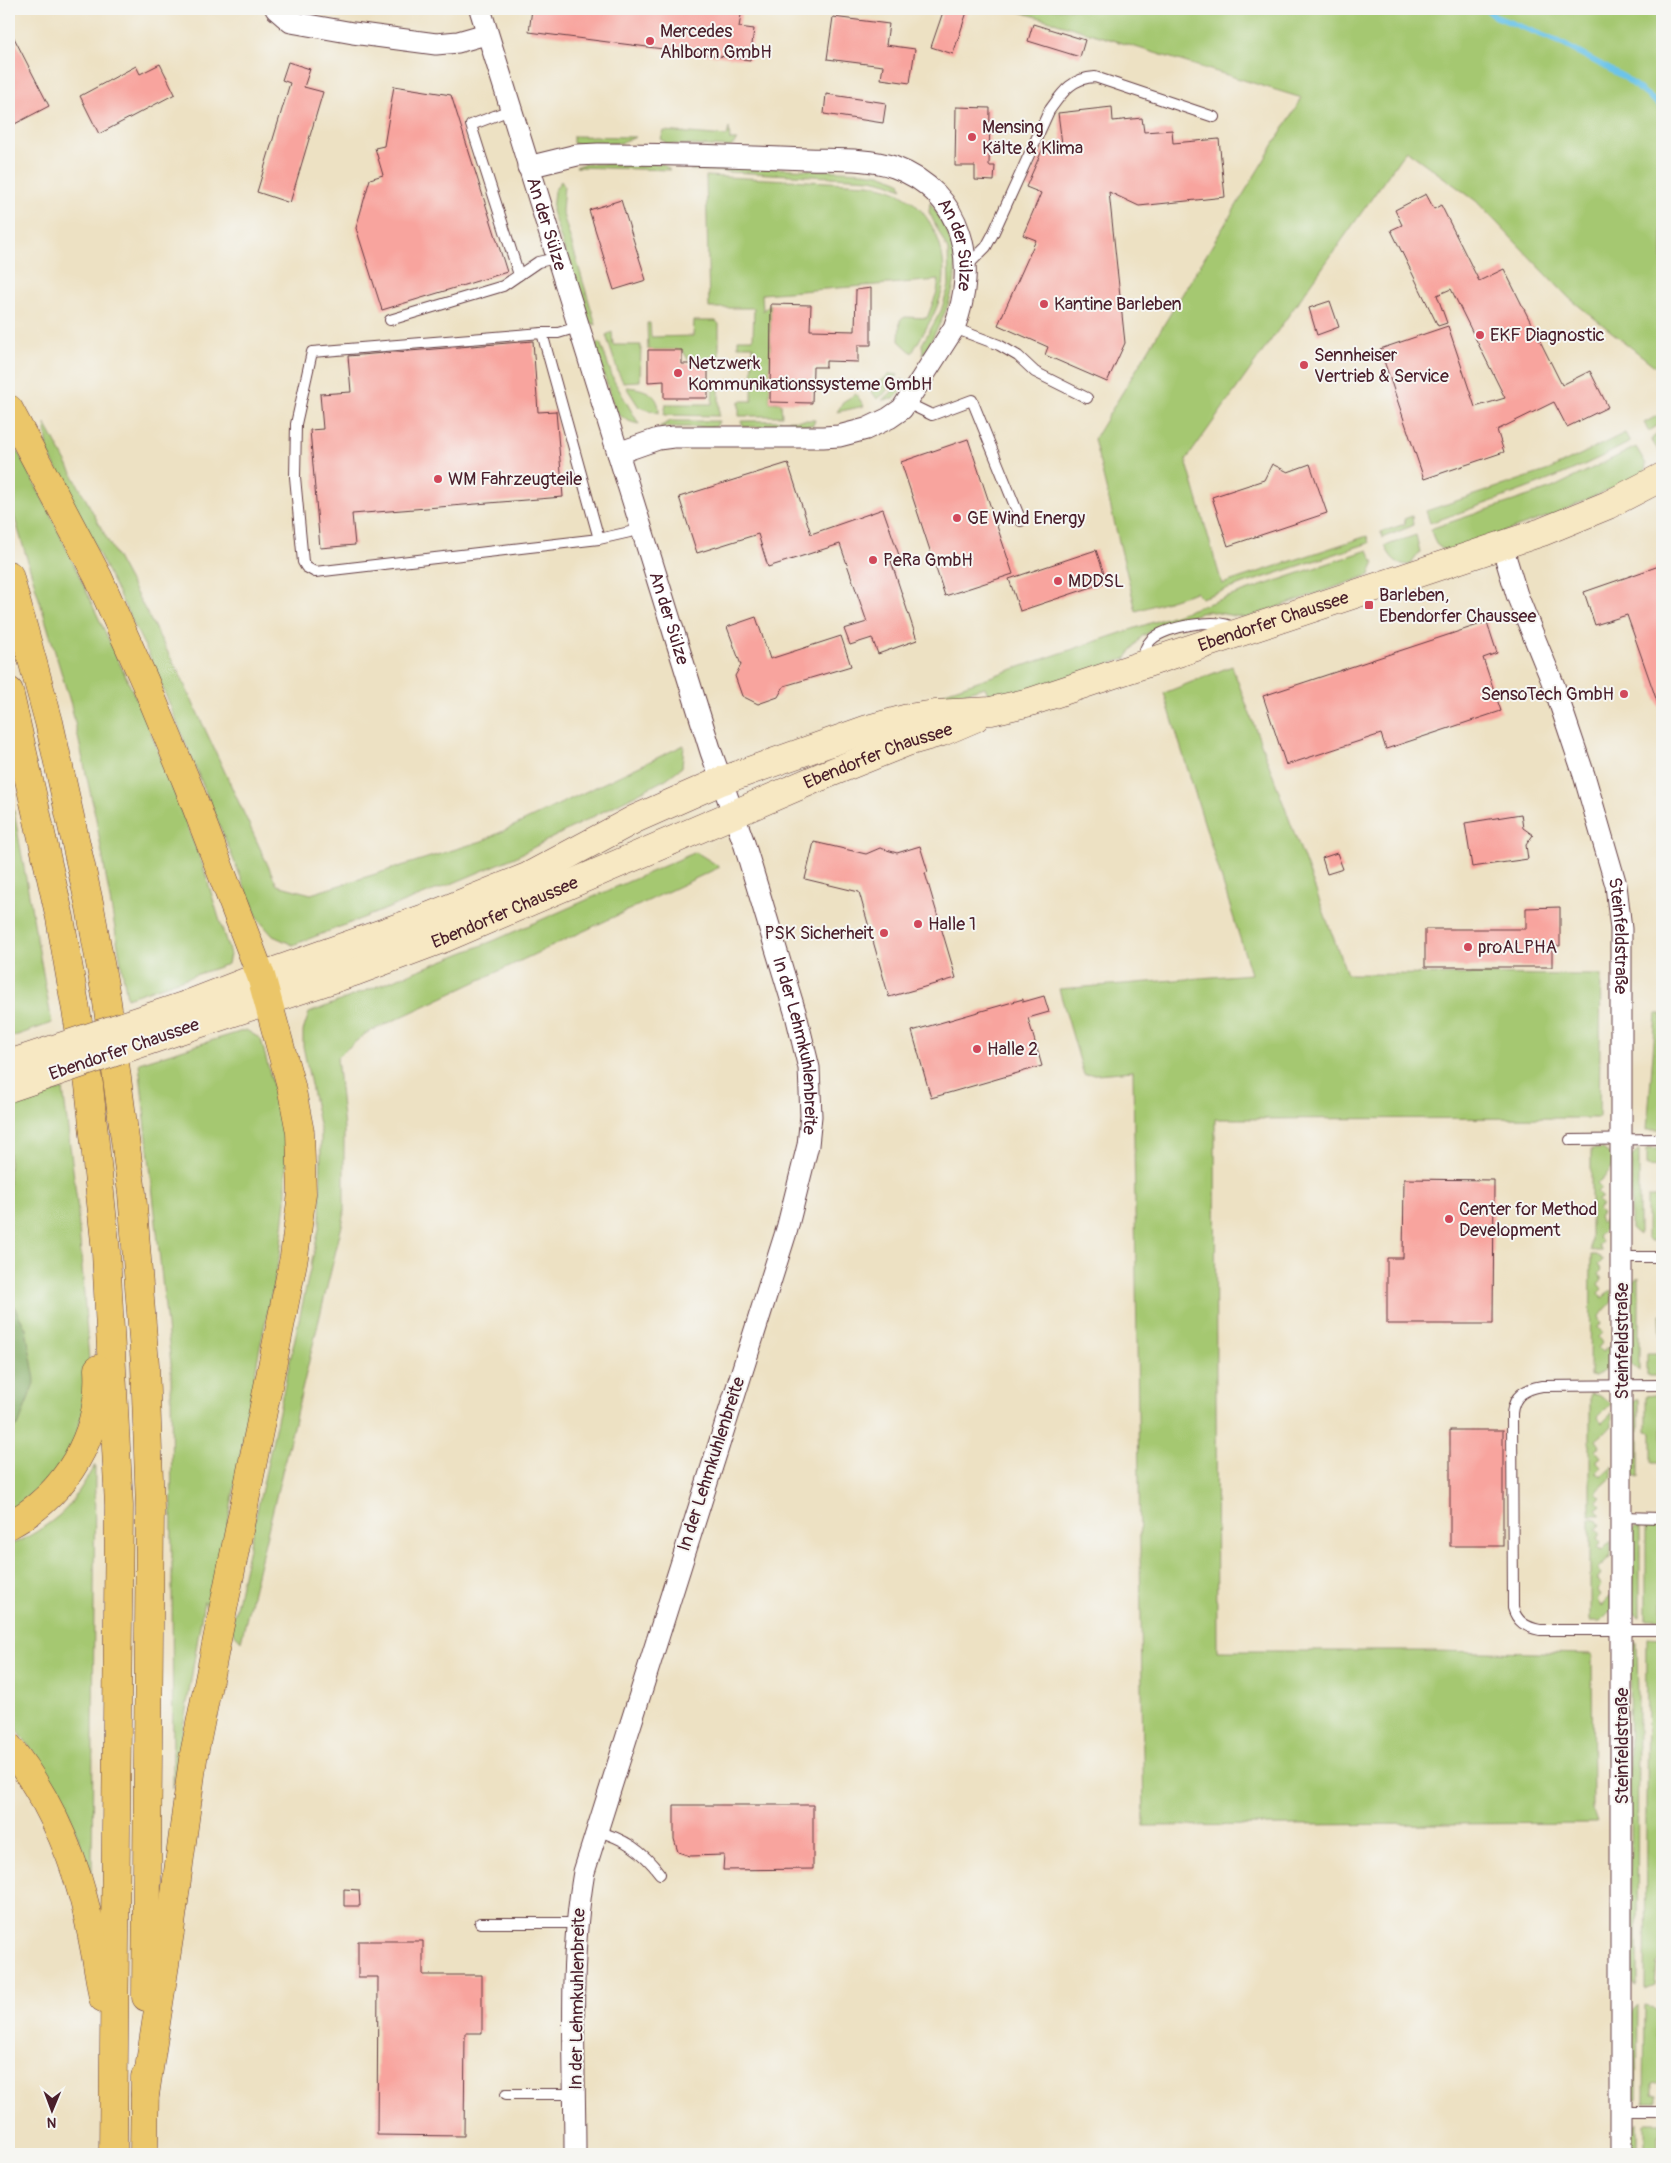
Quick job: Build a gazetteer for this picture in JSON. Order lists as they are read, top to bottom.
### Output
{
  "streets": {
    "main road": ["Ebendorfer Chaussee"],
    "street": ["An der Sülze", "Steinfeldstraße", "In der Lehmkuhlenbreite"]
  },
  "crossings": [
    ["An der Sülze", "Ebendorfer Chaussee"],
    ["An der Sülze", "In der Lehmkuhlenbreite"],
    ["Ebendorfer Chaussee", "Steinfeldstraße"],
    ["Ebendorfer Chaussee", "In der Lehmkuhlenbreite"]
  ],
  "places": {
    "other": [
      "Mercedes Ahlborn GmbH",
      "Mensing Kälte & Klima",
      "Kantine Barleben",
      "EKF Diagnostic",
      "Sennheiser Vertrieb & Service",
      "Netzwerk Kommunikationssysteme GmbH",
      "WM Fahrzeugteile",
      "GE Wind Energy",
      "PeRa GmbH",
      "MDDSL",
      "SensoTech GmbH",
      "Halle 1",
      "PSK Sicherheit",
      "proALPHA",
      "Halle 2",
      "Center for Method Development"
    ],
    "transit": ["Barleben, Ebendorfer Chaussee"]
  },
  "north": "bottom"
}
